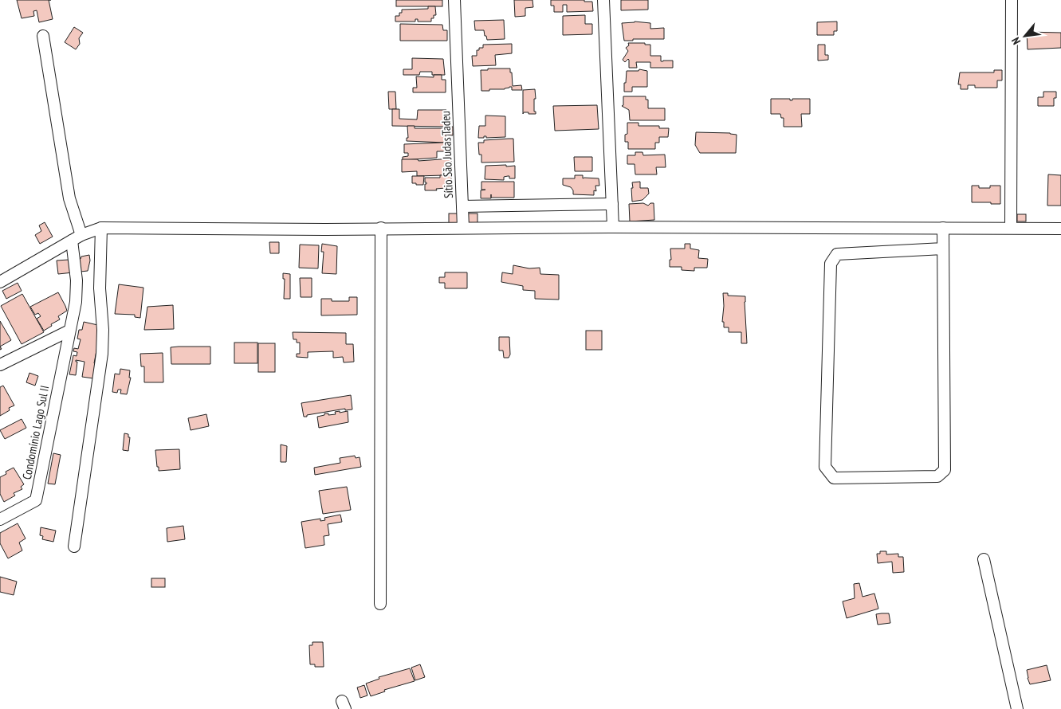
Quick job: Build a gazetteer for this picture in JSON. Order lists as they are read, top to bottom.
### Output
{
  "streets": {
    "street": ["Sítio São Judas Tadeu", "Condomínio Lago Sul II"]
  },
  "north": "bottom left"
}
